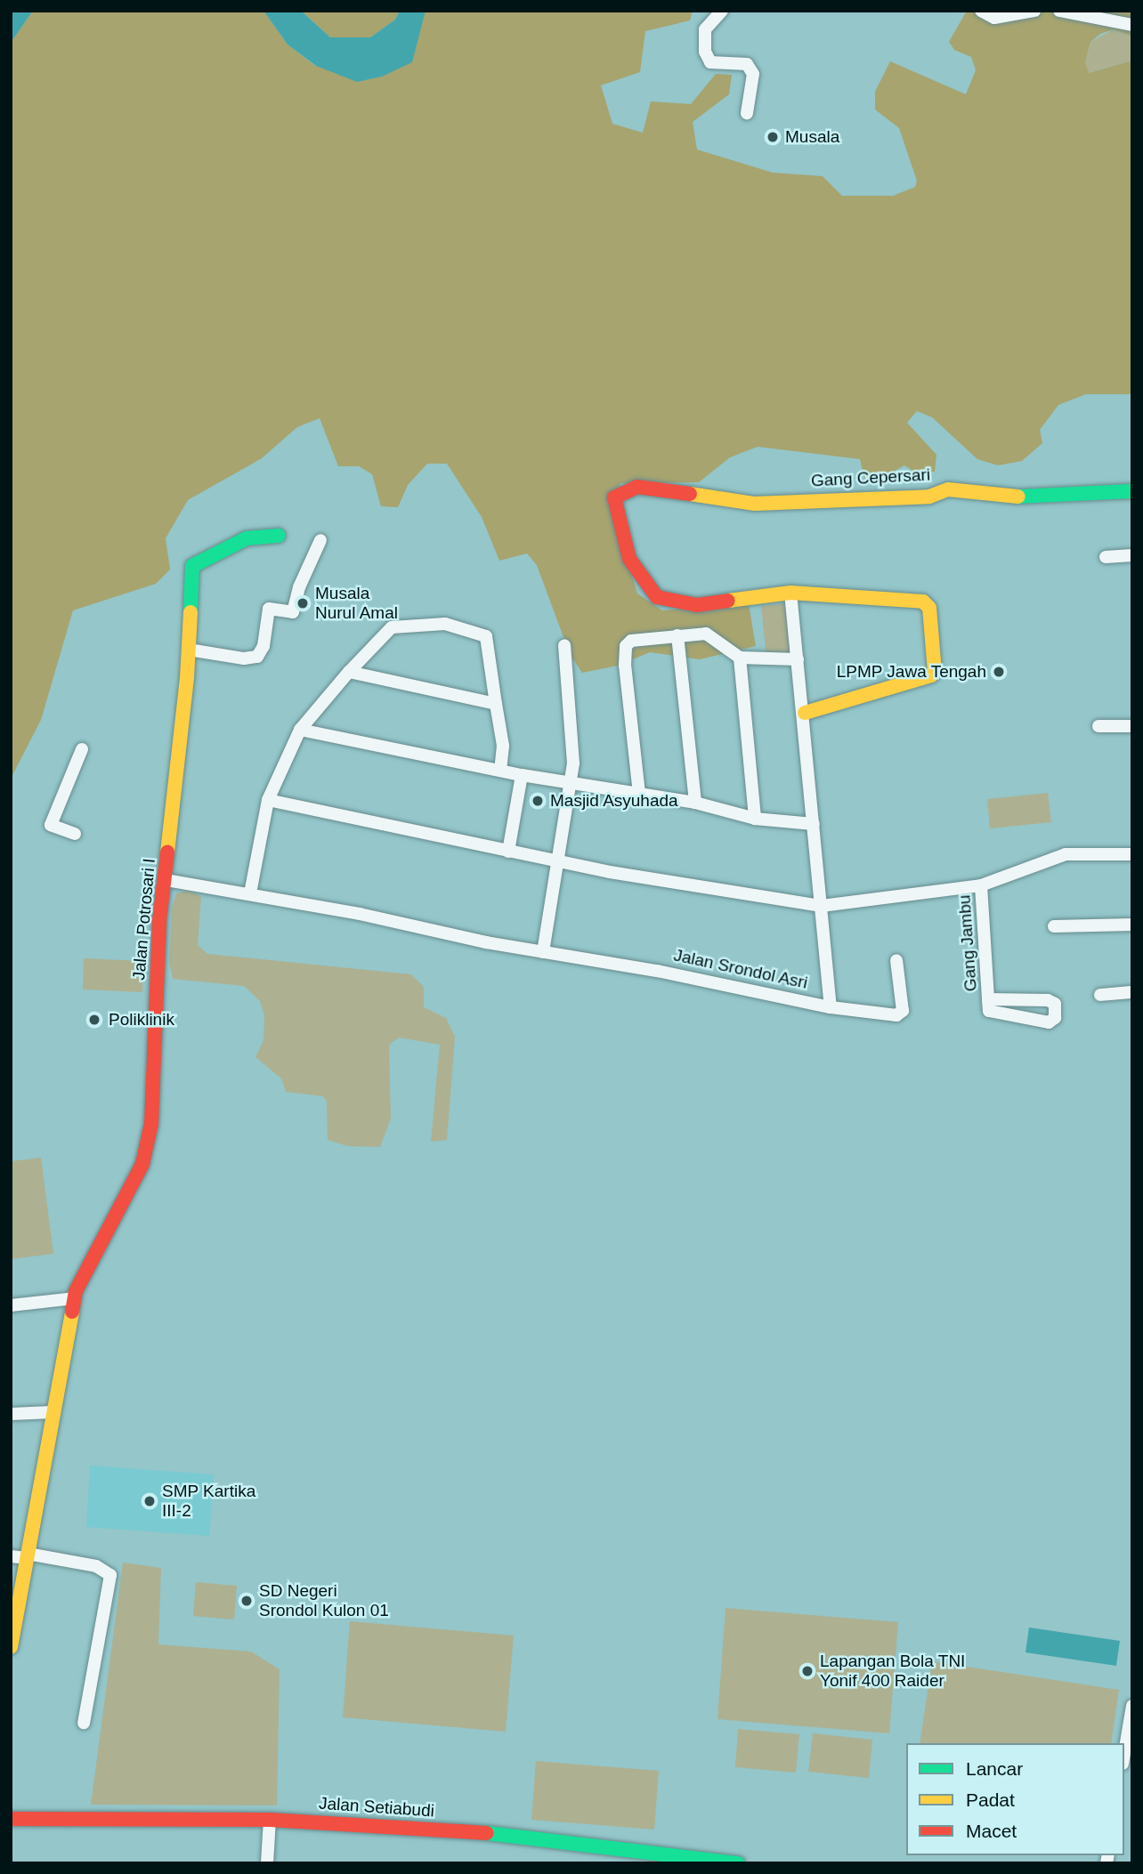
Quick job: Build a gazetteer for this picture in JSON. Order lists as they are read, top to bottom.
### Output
{
  "streets": {
    "main road": ["Gang Cepersari", "Jalan Potrosari I", "Jalan Setiabudi"],
    "street": ["Gang Jambu", "Jalan Srondol Asri"]
  },
  "crossings": [
    ["Gang Cepersari", "Jalan Srondol Asri"],
    ["Jalan Potrosari I", "Jalan Srondol Asri"]
  ],
  "places": [
    "Musala",
    "Musala Nurul Amal",
    "LPMP Jawa Tengah",
    "Masjid Asyuhada",
    "Poliklinik",
    "SMP Kartika III-2",
    "SD Negeri Srondol Kulon 01",
    "Lapangan Bola TNI Yonif 400 Raider"
  ],
  "legend": ["Lancar", "Padat", "Macet"]
}
